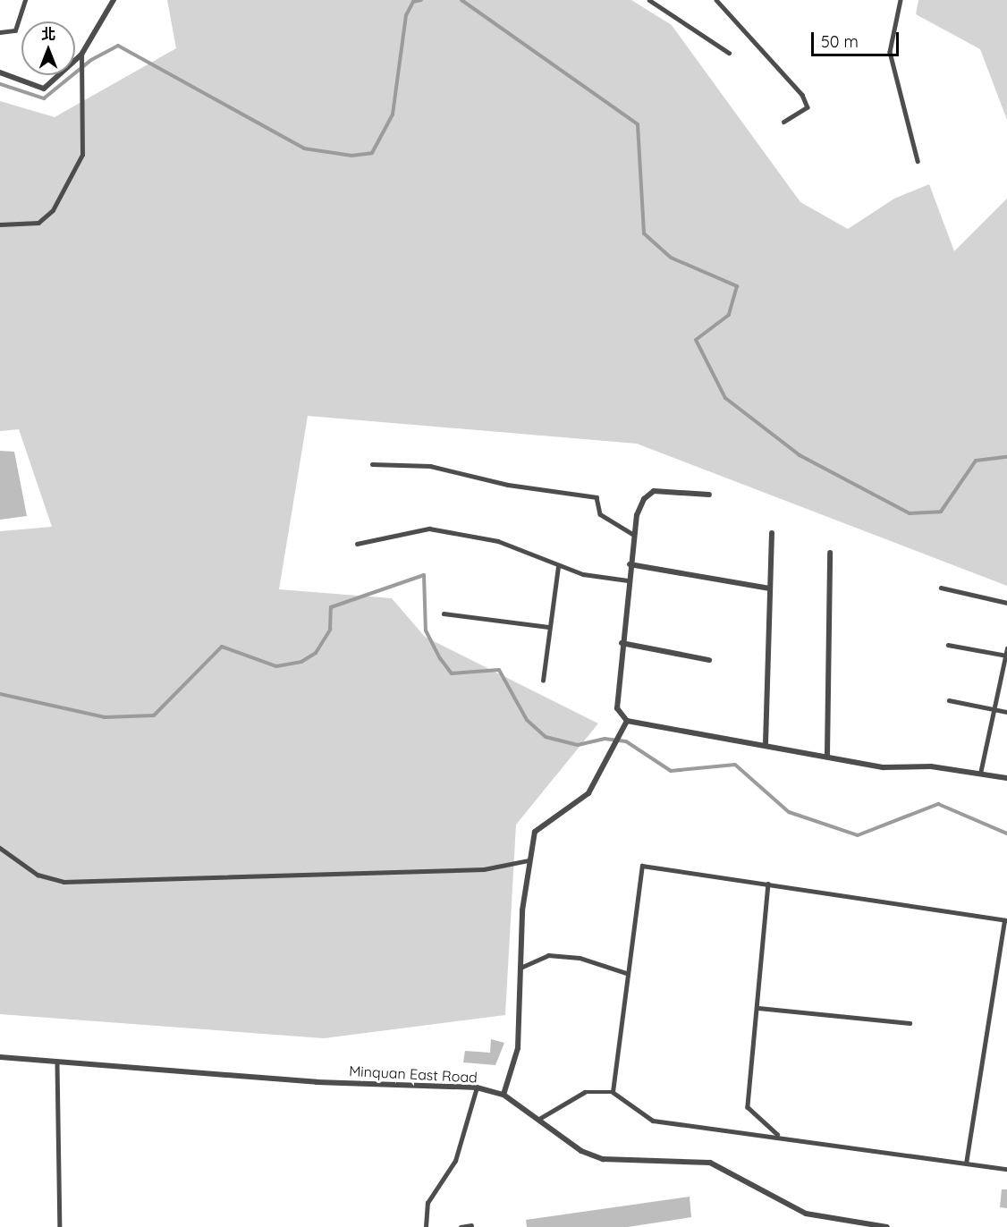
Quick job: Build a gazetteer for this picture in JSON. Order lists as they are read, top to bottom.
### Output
{
  "streets": {
    "street": ["Minquan East Road"]
  },
  "scale_bar": "50 m",
  "north": "top"
}
